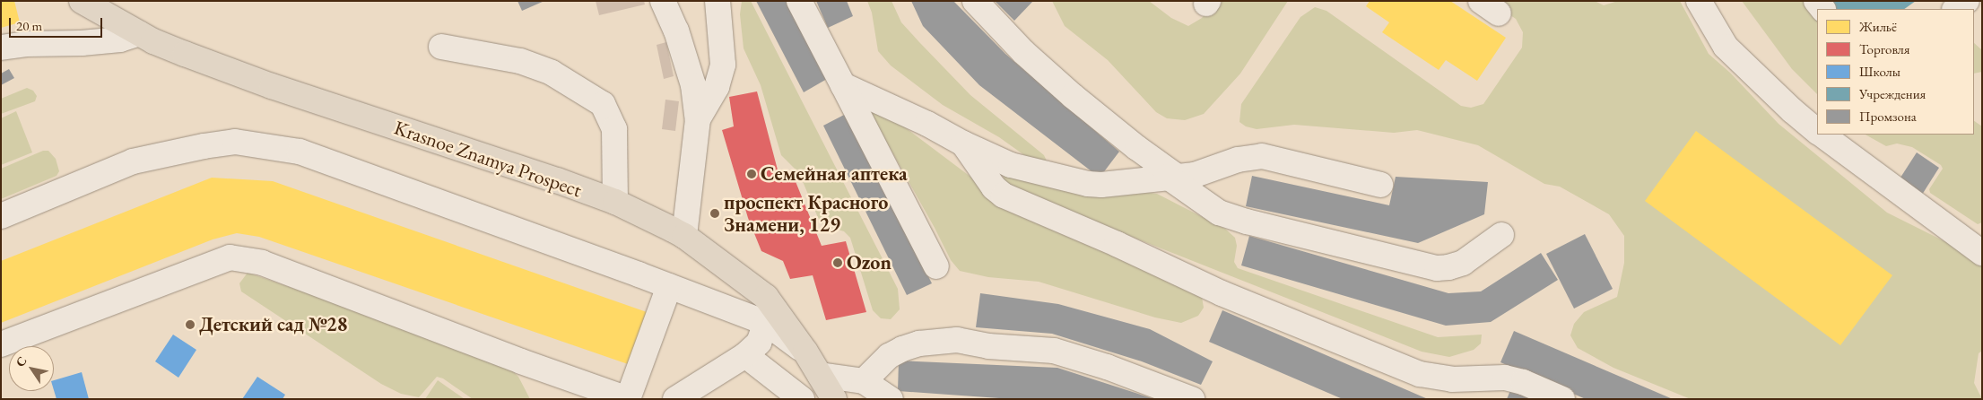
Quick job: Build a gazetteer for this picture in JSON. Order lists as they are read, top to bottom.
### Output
{
  "streets": {
    "main road": ["Krasnoe Znamya Prospect"]
  },
  "places": [
    "Семейная аптека",
    "проспект Красного Знамени, 129",
    "Ozon",
    "Детский сад №28"
  ],
  "legend": [
    "Жильё",
    "Торговля",
    "Школы",
    "Учреждения",
    "Промзона"
  ],
  "scale_bar": "20 m",
  "north": "top left"
}
